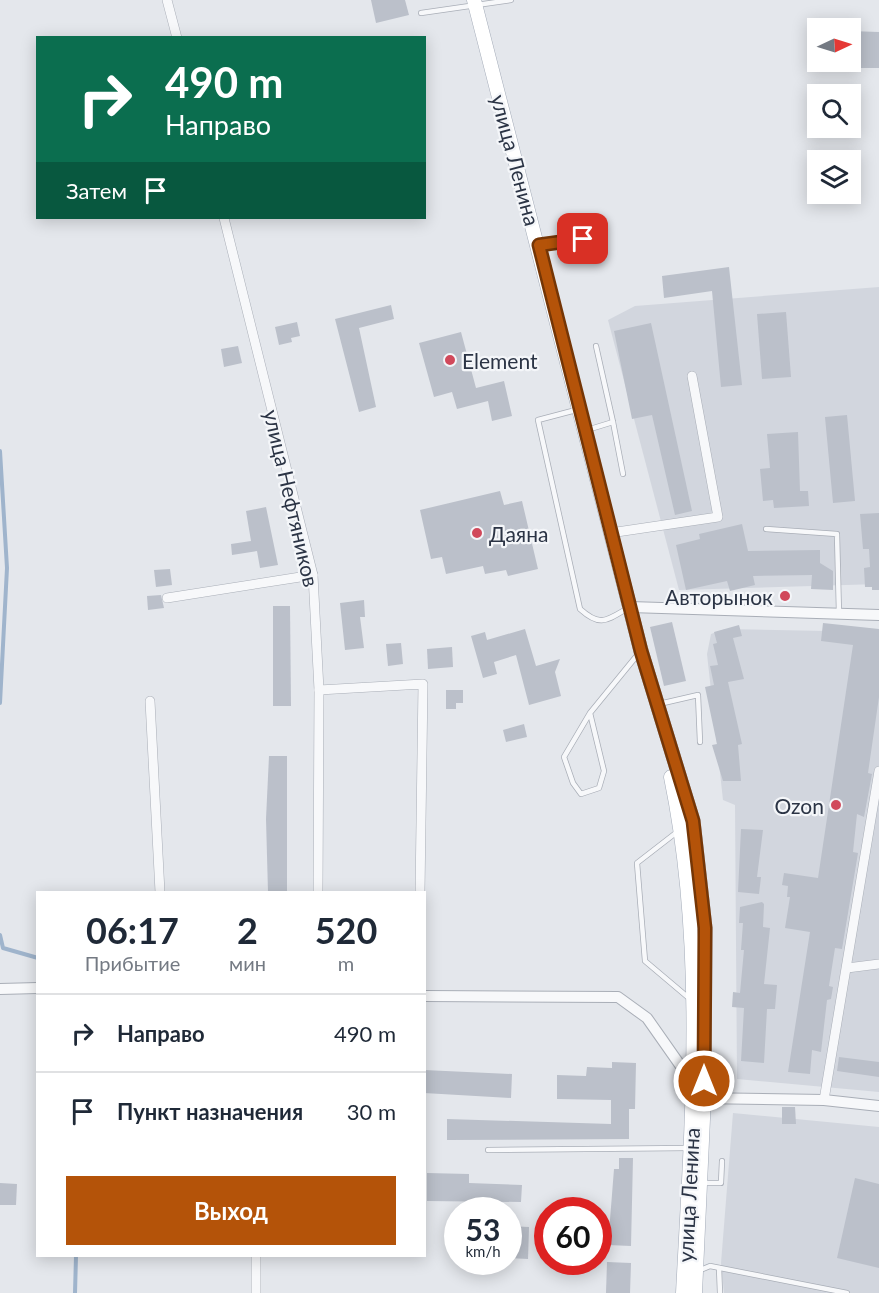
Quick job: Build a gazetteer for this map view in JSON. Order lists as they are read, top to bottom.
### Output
{
  "streets": {
    "main road": ["улица Ленина"],
    "street": ["улица Нефтяников"]
  },
  "places": [
    "Element",
    "Даяна",
    "Авторынок",
    "Ozon"
  ],
  "north": "right",
  "page": {
    "turn": ["490 m", "Направо"],
    "then": "Затем",
    "eta": [
      "06:17",
      "Прибытие",
      "2",
      "мин",
      "520",
      "m"
    ],
    "list": [
      {
        "name": "Направо",
        "value": "490 m"
      },
      {
        "name": "Пункт назначения",
        "value": "30 m"
      }
    ],
    "buttons": "Выход",
    "speed": "53 km/h",
    "limit": "60"
  }
}
